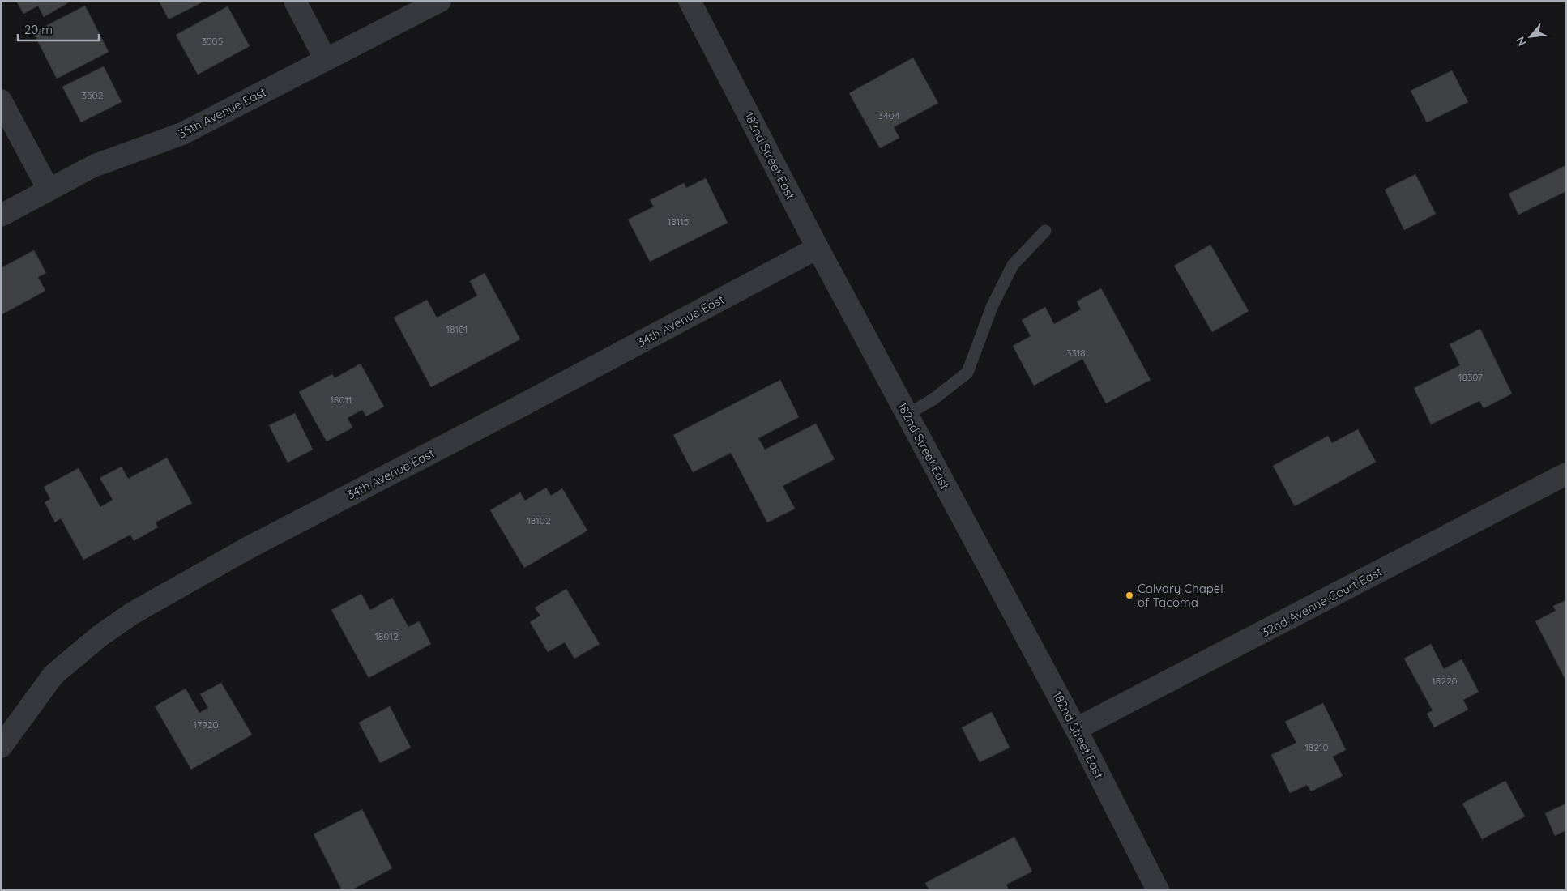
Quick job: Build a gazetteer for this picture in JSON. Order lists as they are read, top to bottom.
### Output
{
  "streets": {
    "street": [
      "35th Avenue East",
      "182nd Street East",
      "34th Avenue East",
      "32nd Avenue Court East"
    ]
  },
  "crossings": [
    ["182nd Street East", "34th Avenue East"],
    ["182nd Street East", "32nd Avenue Court East"]
  ],
  "places": ["Calvary Chapel of Tacoma"],
  "house_numbers": [
    "3505",
    "3502",
    "3404",
    "18115",
    "18101",
    "3318",
    "18307",
    "18011",
    "18102",
    "18012",
    "18220",
    "17920",
    "18210"
  ],
  "scale_bar": "20 m",
  "north": "bottom left"
}
